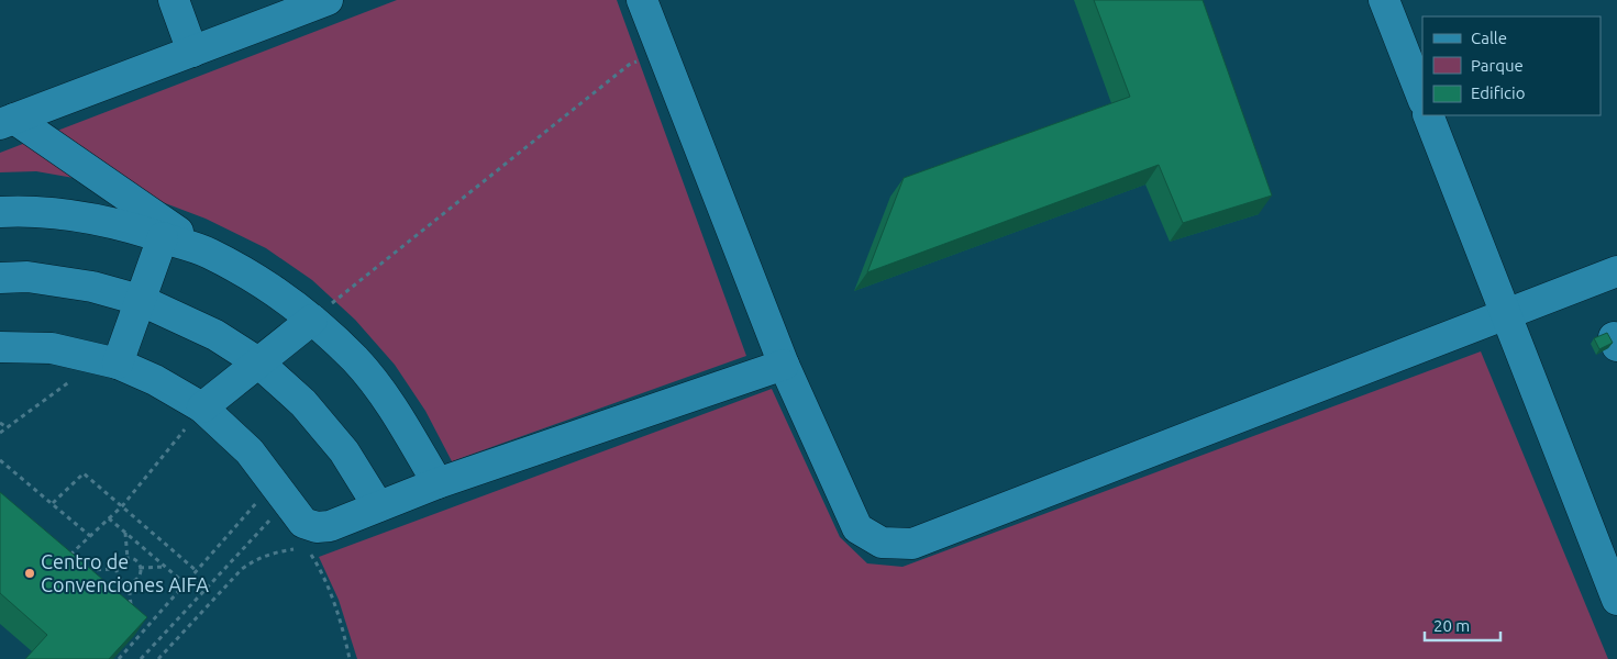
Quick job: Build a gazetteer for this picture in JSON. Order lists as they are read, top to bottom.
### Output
{
  "places": ["Centro de Convenciones AIFA"],
  "legend": ["Calle", "Parque", "Edificio"],
  "scale_bar": "20 m"
}
